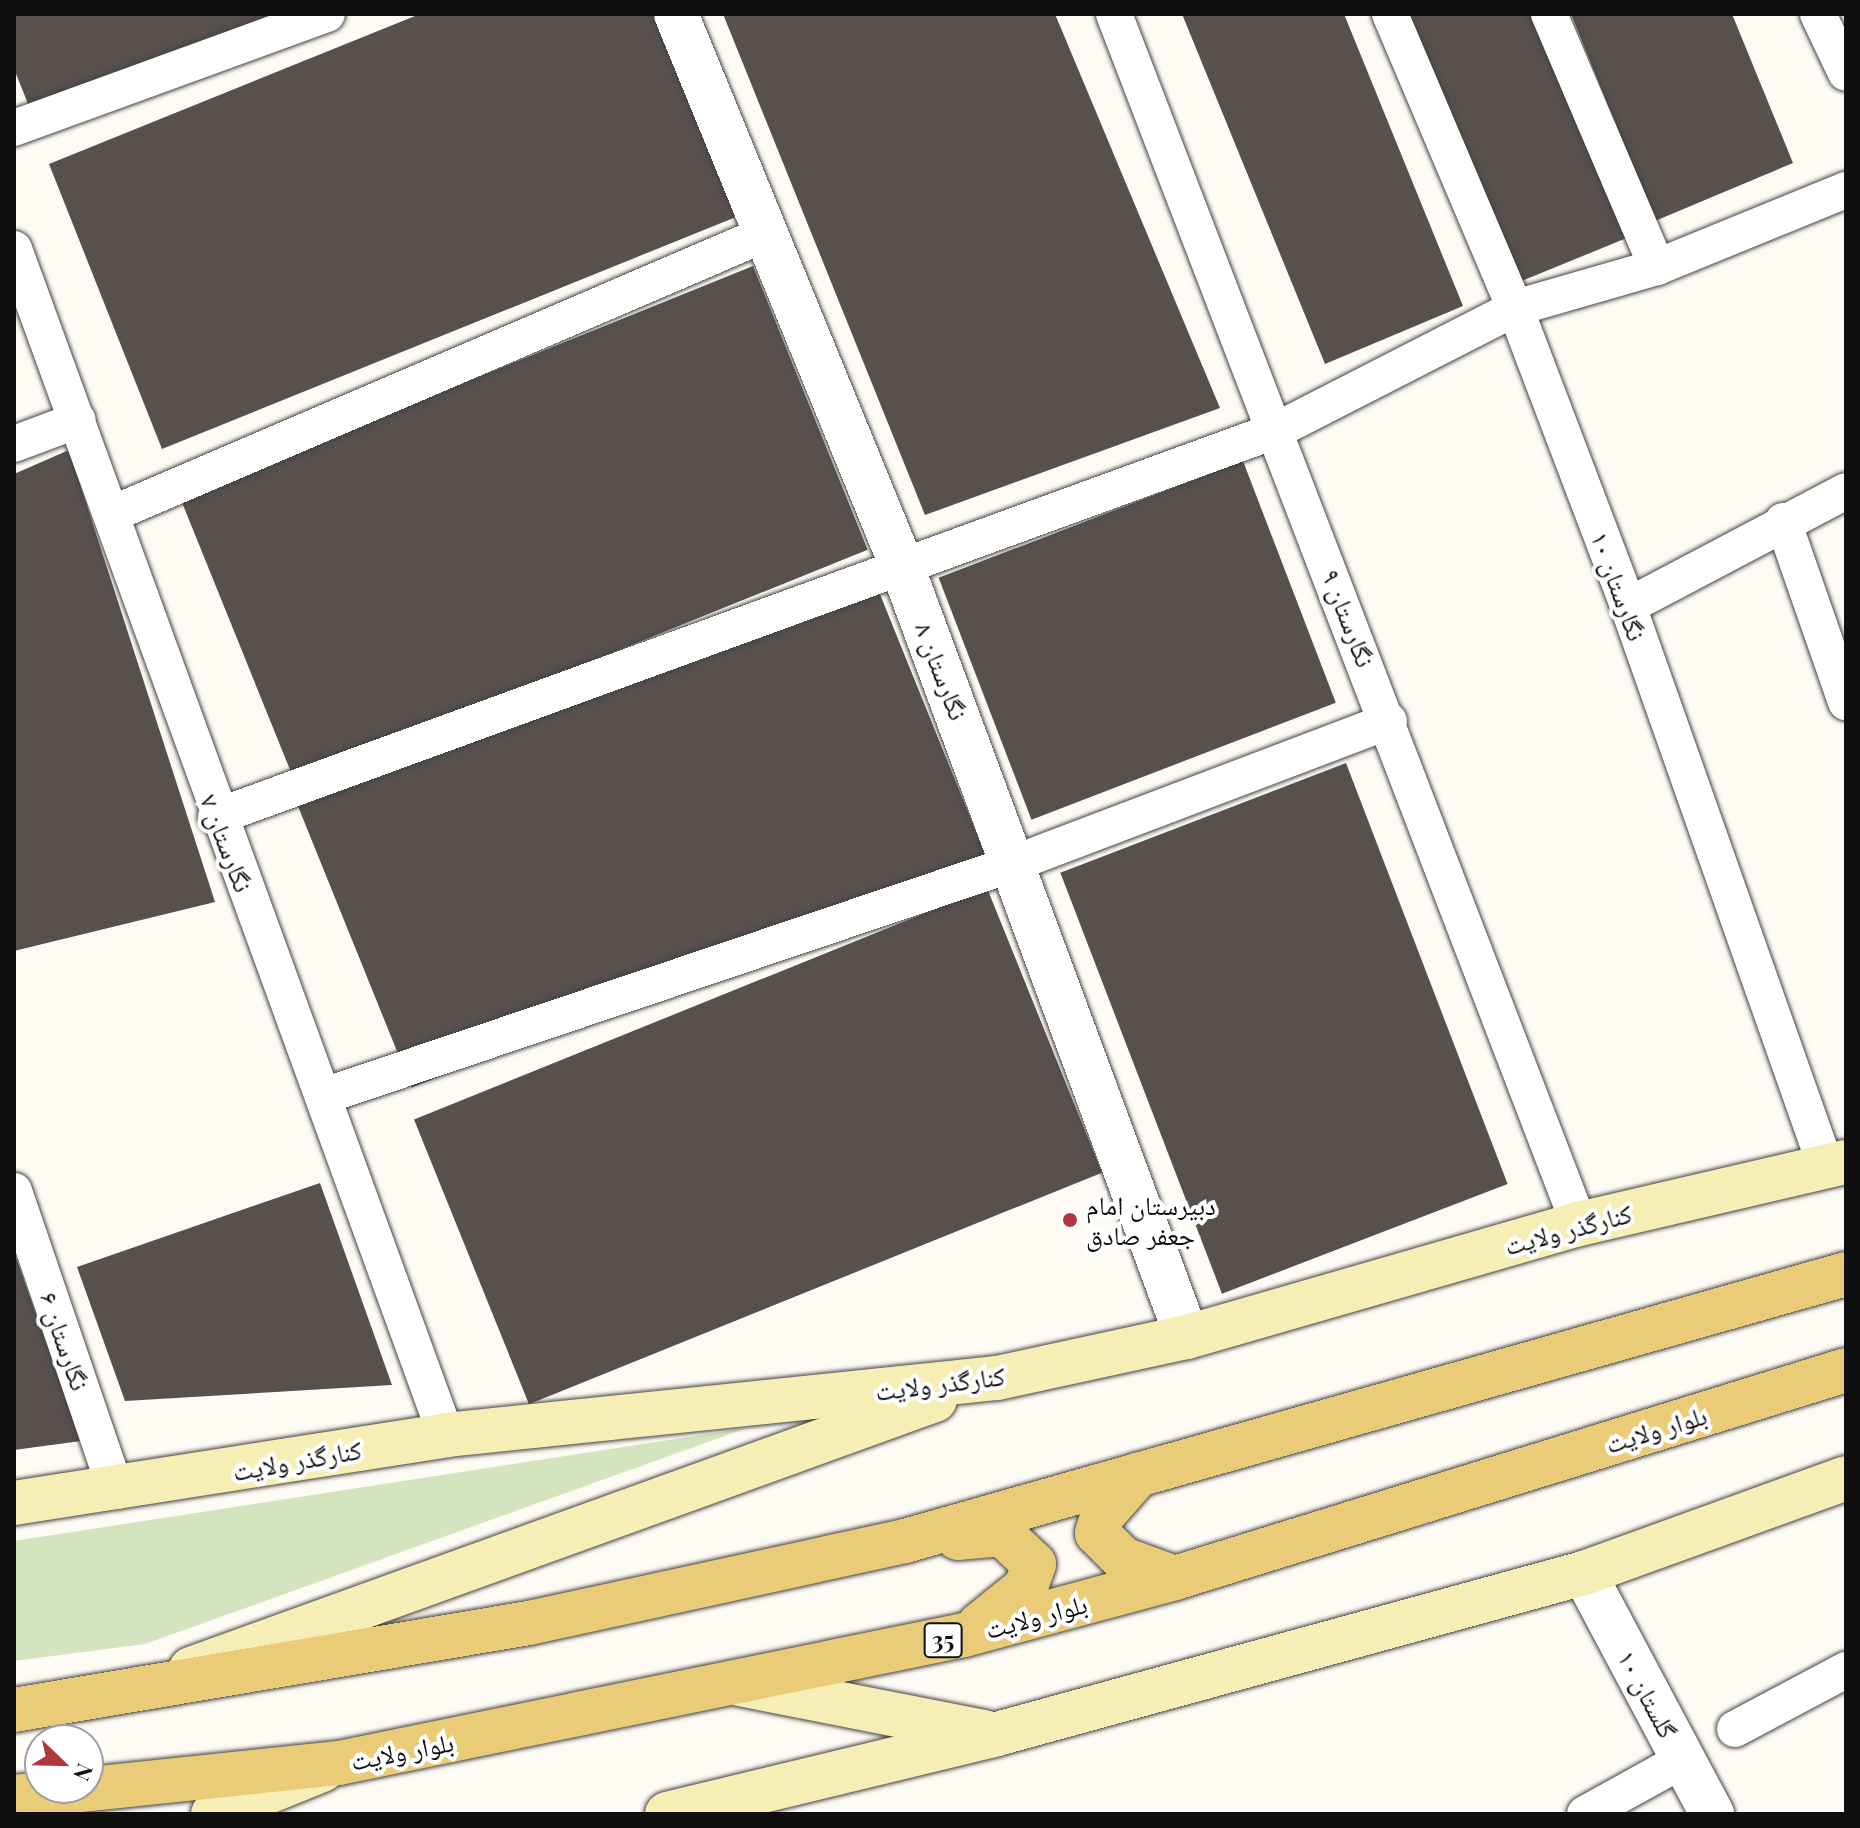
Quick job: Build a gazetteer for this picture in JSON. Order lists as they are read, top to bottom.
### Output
{
  "streets": {
    "main road": ["کنارگذر ولایت", "بلوار ولایت", "35"],
    "street": [
      "نگارستان ۱۰",
      "نگارستان ۹",
      "نگارستان ۸",
      "نگارستان ۷",
      "نگارستان ۶",
      "گلستان ۱۰"
    ]
  },
  "crossings": [
    ["نگارستان ۱۰", "کنارگذر ولایت"],
    ["نگارستان ۹", "کنارگذر ولایت"],
    ["نگارستان ۸", "کنارگذر ولایت"],
    ["نگارستان ۷", "کنارگذر ولایت"],
    ["کنارگذر ولایت", "نگارستان ۶"]
  ],
  "places": ["دبیرستان امام جعفر صادق"],
  "north": "bottom right"
}
